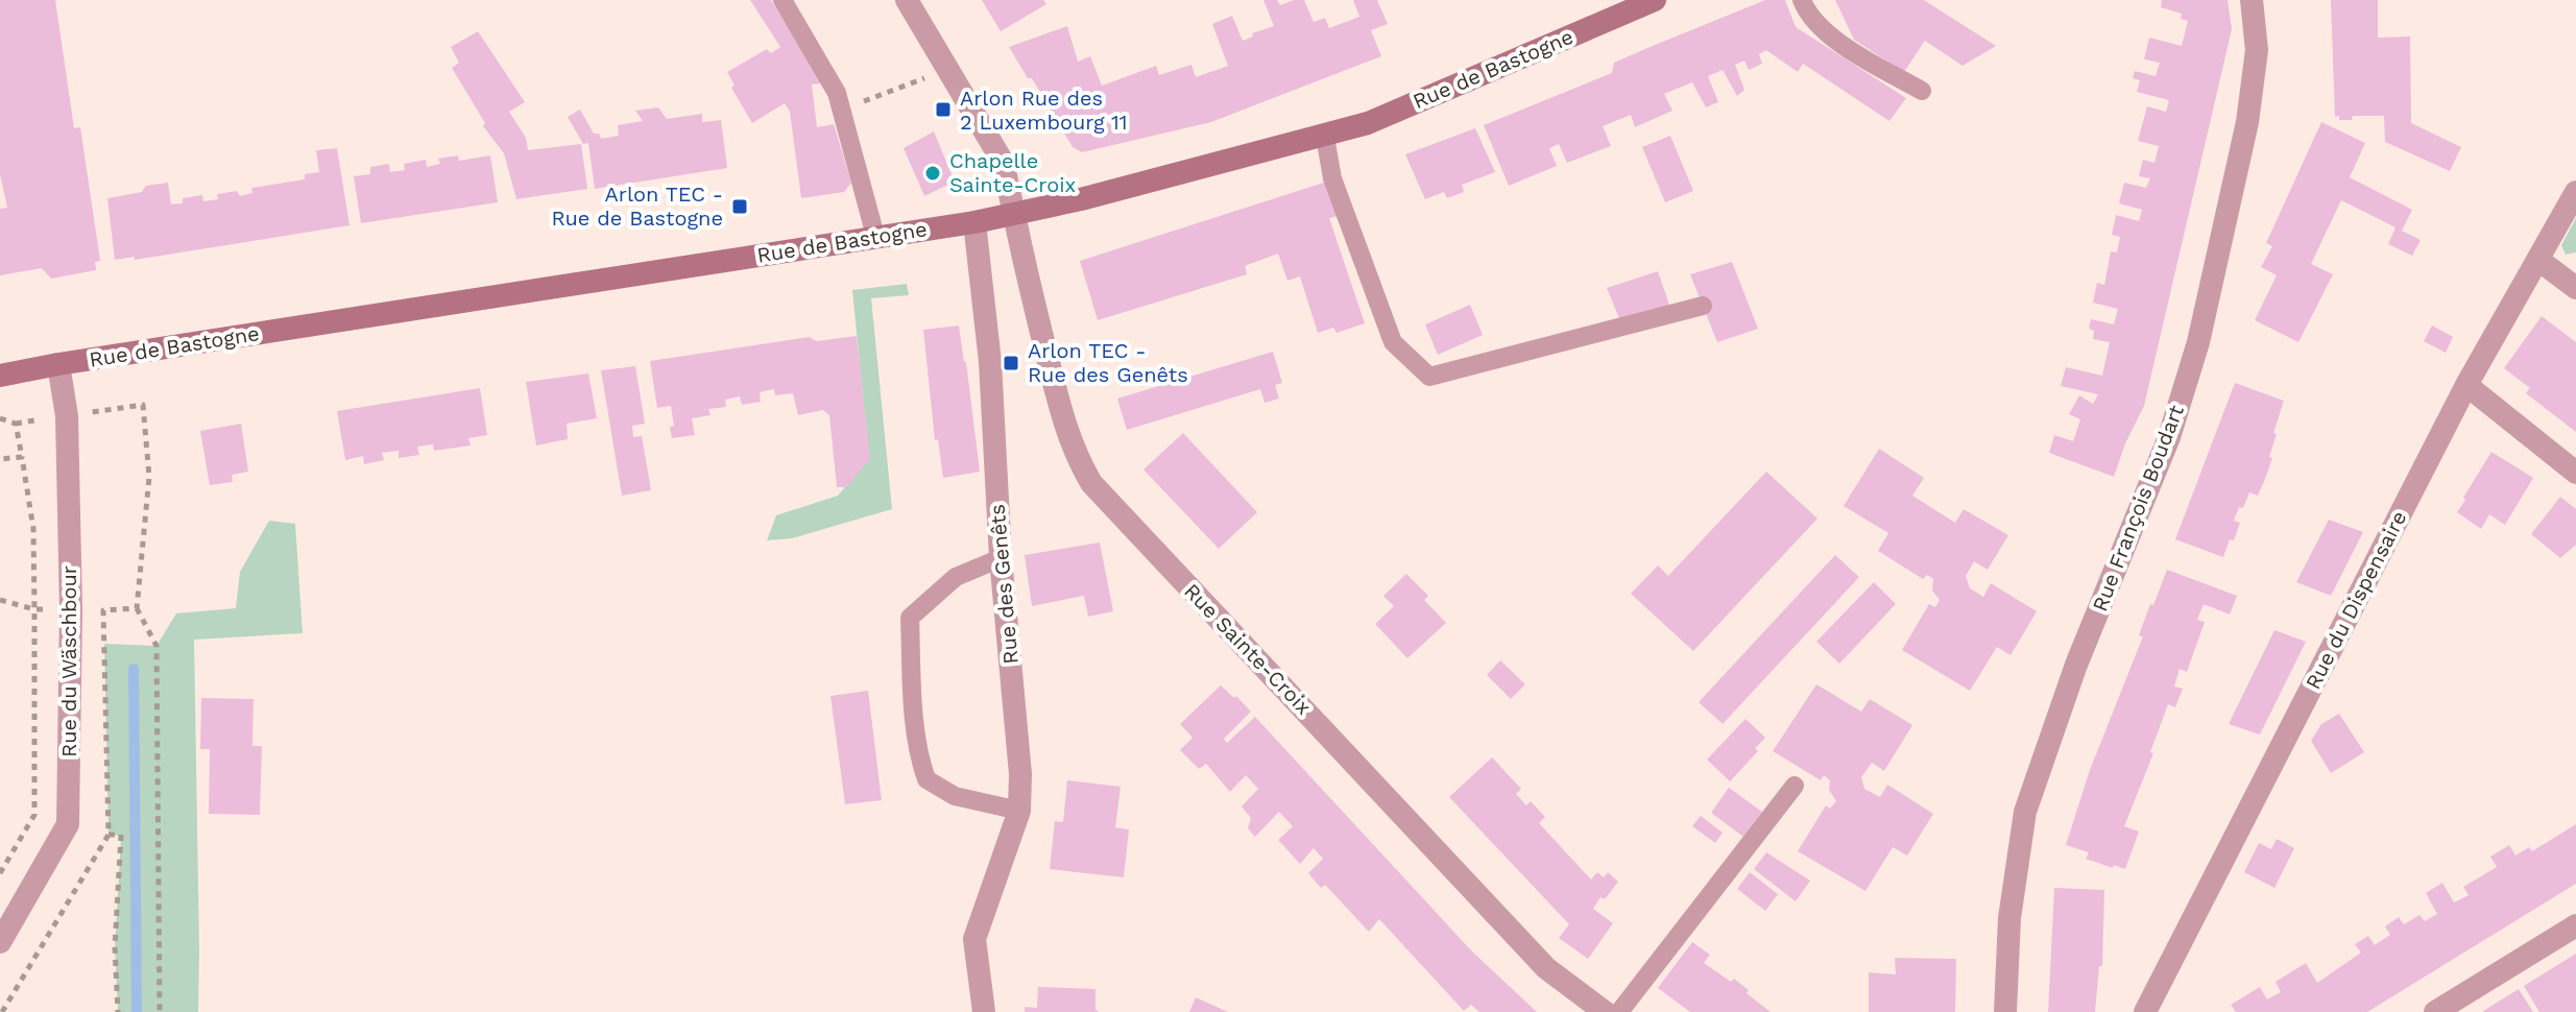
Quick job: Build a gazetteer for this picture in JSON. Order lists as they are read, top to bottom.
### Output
{
  "streets": {
    "main road": ["Rue de Bastogne"],
    "street": [
      "Rue François Boudart",
      "Rue des Genêts",
      "Rue du Dispensaire",
      "Rue Sainte-Croix",
      "Rue du Wäschbour"
    ]
  },
  "crossings": [
    ["Rue de Bastogne", "Rue des Genêts"],
    ["Rue de Bastogne", "Rue Sainte-Croix"],
    ["Rue de Bastogne", "Rue du Wäschbour"]
  ],
  "places": {
    "transit": ["Arlon Rue des 2 Luxembourg 11", "Arlon TEC - Rue de Bastogne", "Arlon TEC - Rue des Genêts"],
    "other": ["Chapelle Sainte-Croix"]
  }
}
